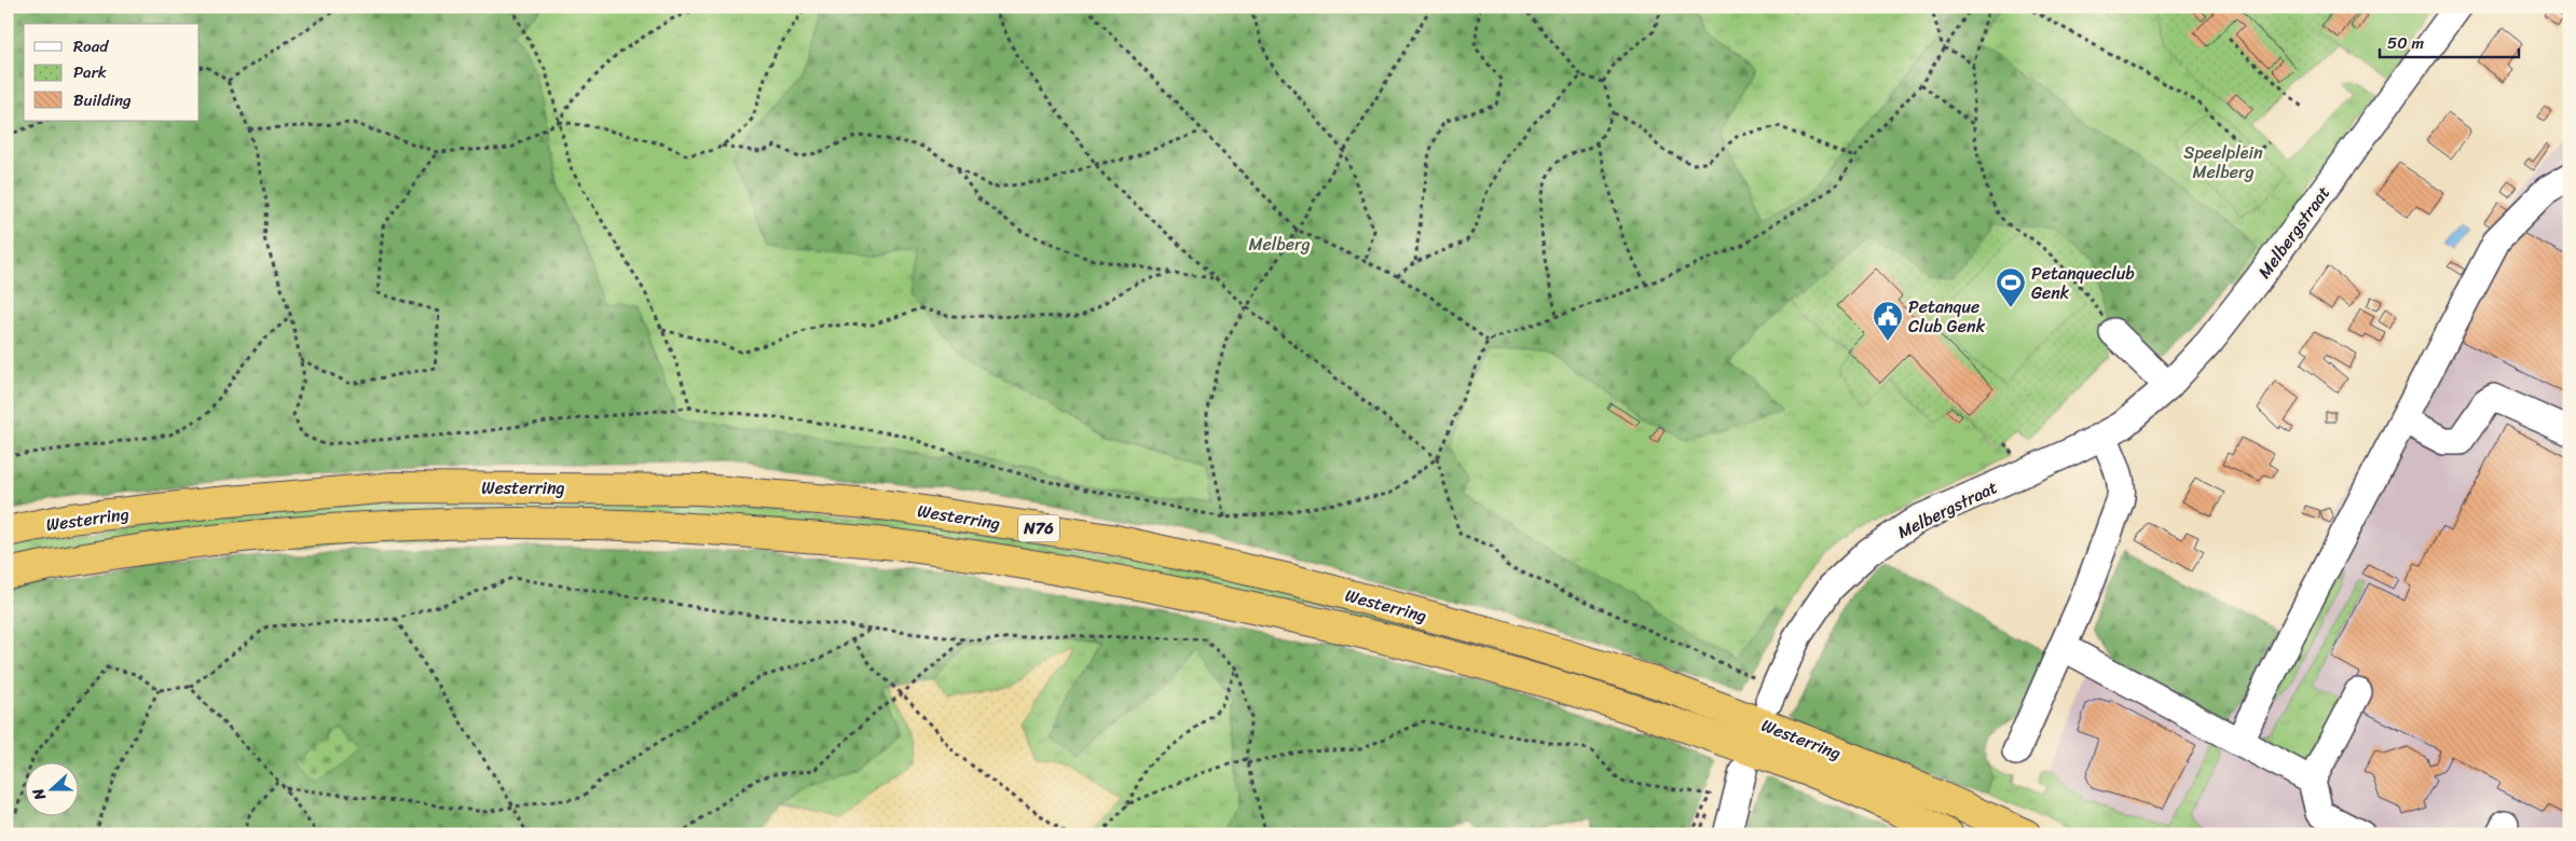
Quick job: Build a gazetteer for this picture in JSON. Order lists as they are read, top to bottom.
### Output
{
  "streets": {
    "highway": ["Westerring", "N76"],
    "street": ["Melbergstraat"]
  },
  "parks": ["Speelplein Melberg", "Melberg"],
  "places": {
    "sports": ["Petanqueclub Genk"],
    "public building": ["Petanque Club Genk"]
  },
  "legend": ["Road", "Park", "Building"],
  "scale_bar": "50 m",
  "north": "left"
}
